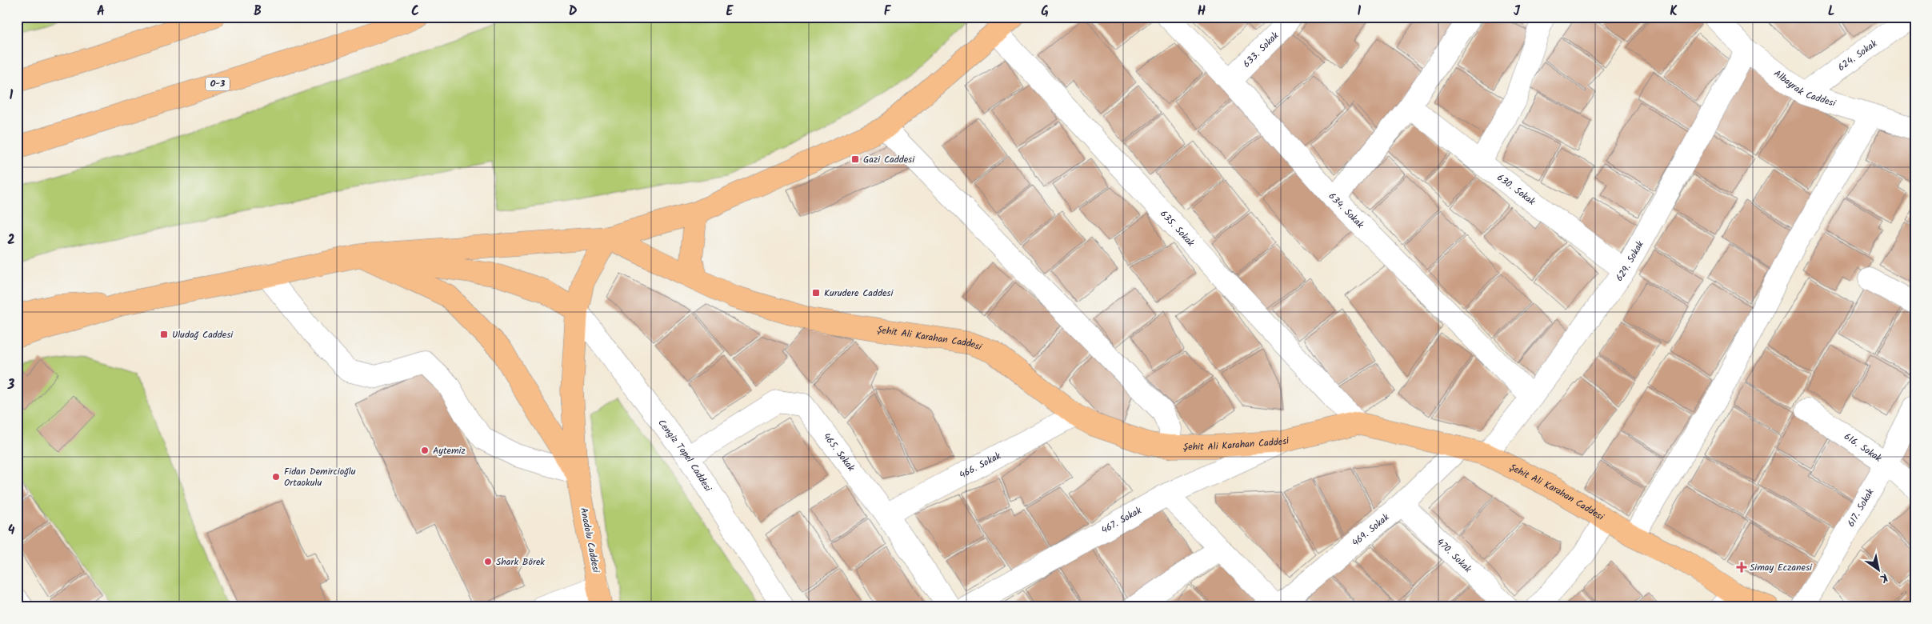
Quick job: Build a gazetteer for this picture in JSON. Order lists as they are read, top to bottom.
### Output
{
  "streets": {
    "main road": ["O-3", "Şehit Ali Karahan Caddesi", "Anadolu Caddesi"],
    "street": [
      "633. Sokak",
      "624. Sokak",
      "Albayrak Caddesi",
      "630. Sokak",
      "634. Sokak",
      "635. Sokak",
      "629. Sokak",
      "616. Sokak",
      "465. Sokak",
      "Cengiz Topel Caddesi",
      "466. Sokak",
      "617. Sokak",
      "467. Sokak",
      "469. Sokak",
      "470. Sokak"
    ]
  },
  "crossings": [
    ["633. Sokak", "634. Sokak"],
    ["624. Sokak", "Albayrak Caddesi"],
    ["Albayrak Caddesi", "629. Sokak"],
    ["630. Sokak", "629. Sokak"],
    ["634. Sokak", "629. Sokak"],
    ["635. Sokak", "Şehit Ali Karahan Caddesi"],
    ["629. Sokak", "Şehit Ali Karahan Caddesi"],
    ["Şehit Ali Karahan Caddesi", "466. Sokak"],
    ["Şehit Ali Karahan Caddesi", "467. Sokak"],
    ["Şehit Ali Karahan Caddesi", "469. Sokak"],
    ["616. Sokak", "617. Sokak"],
    ["465. Sokak", "Cengiz Topel Caddesi"],
    ["465. Sokak", "466. Sokak"],
    ["469. Sokak", "470. Sokak"]
  ],
  "places": {
    "transit": ["Gazi Caddesi", "Kurudere Caddesi", "Uludağ Caddesi"],
    "other": ["Aytemiz", "Fidan Demircioğlu Ortaokulu", "Shark Börek"],
    "health": ["Simay Eczanesi"]
  },
  "north": "bottom right",
  "grid": {
    "columns": [
      "A",
      "B",
      "C",
      "D",
      "E",
      "F",
      "G",
      "H",
      "I",
      "J",
      "K",
      "L"
    ],
    "rows": [
      "1",
      "2",
      "3",
      "4"
    ]
  }
}
